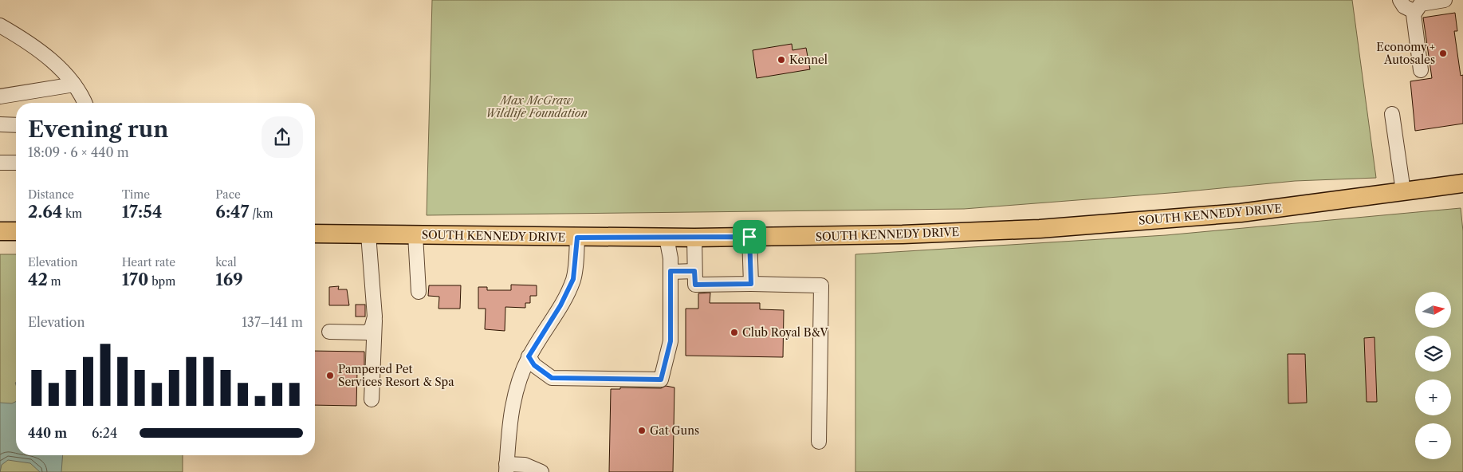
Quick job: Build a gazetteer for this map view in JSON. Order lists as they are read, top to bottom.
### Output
{
  "streets": {
    "main road": ["SOUTH KENNEDY DRIVE"]
  },
  "parks": ["Max McGraw Wildlife Foundation"],
  "places": [
    "Economy + Autosales",
    "Kennel",
    "Club Royal B&V",
    "Pampered Pet Services Resort & Spa",
    "Gat Guns"
  ],
  "north": "right",
  "page": {
    "heading": ["Evening run", "18:09 · 6 × 440 m"],
    "stats": [
      ["Distance", "2.64 km"],
      ["Time", "17:54"],
      ["Pace", "6:47 /km"],
      ["Elevation", "42 m"],
      ["Heart rate", "170 bpm"],
      ["kcal", "169"]
    ],
    "map_buttons": ["+", "−"],
    "chart": ["Elevation", "137–141 m"],
    "list": [
      {
        "name": "440 m",
        "note": "6:24"
      }
    ]
  }
}
